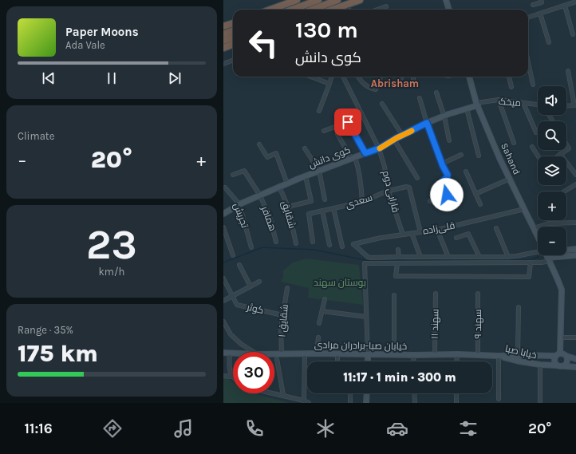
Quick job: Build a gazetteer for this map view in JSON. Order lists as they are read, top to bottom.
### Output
{
  "streets": {
    "main road": [
      "کوی دانش",
      "Sahand",
      "خیابان صبا-برادران مرادی",
      "خیابا صبا"
    ],
    "street": [
      "میخک",
      "فارابی دوم",
      "سعدی",
      "شقایق",
      "تجریش",
      "همافر",
      "قلی‌زاده",
      "کوثر",
      "شقایق ۱",
      "سهند ۱۱",
      "سهند ۹"
    ]
  },
  "crossings": [
    ["میخک", "کوی دانش"],
    ["میخک", "Sahand"],
    ["کوی دانش", "Sahand"],
    ["کوی دانش", "فارابی دوم"],
    ["کوی دانش", "شقایق"],
    ["کوی دانش", "تجریش"],
    ["کوی دانش", "همافر"],
    ["Sahand", "قلی‌زاده"],
    ["Sahand", "خیابا صبا"],
    ["فارابی دوم", "سعدی"],
    ["فارابی دوم", "قلی‌زاده"],
    ["سعدی", "شقایق"],
    ["سعدی", "قلی‌زاده"],
    ["کوثر", "شقایق ۱"],
    ["شقایق ۱", "خیابان صبا-برادران مرادی"],
    ["سهند ۱۱", "خیابان صبا-برادران مرادی"],
    ["سهند ۹", "خیابان صبا-برادران مرادی"],
    ["خیابان صبا-برادران مرادی", "خیابا صبا"]
  ],
  "districts": ["Abrisham"],
  "parks": ["بوستان سهند"],
  "page": {
    "turn": ["130 m", "کوی دانش"],
    "song": ["Paper Moons", "Ada Vale"],
    "map_buttons": ["+", "−"],
    "tile": [
      "Climate",
      ["23", "km/h"],
      ["Range · 35%", "175 km"]
    ],
    "heat": ["−", "20°", "+"],
    "limit": "30",
    "trip": "11:17 · 1 min · 300 m",
    "tabs": ["11:16", "20°"]
  }
}
